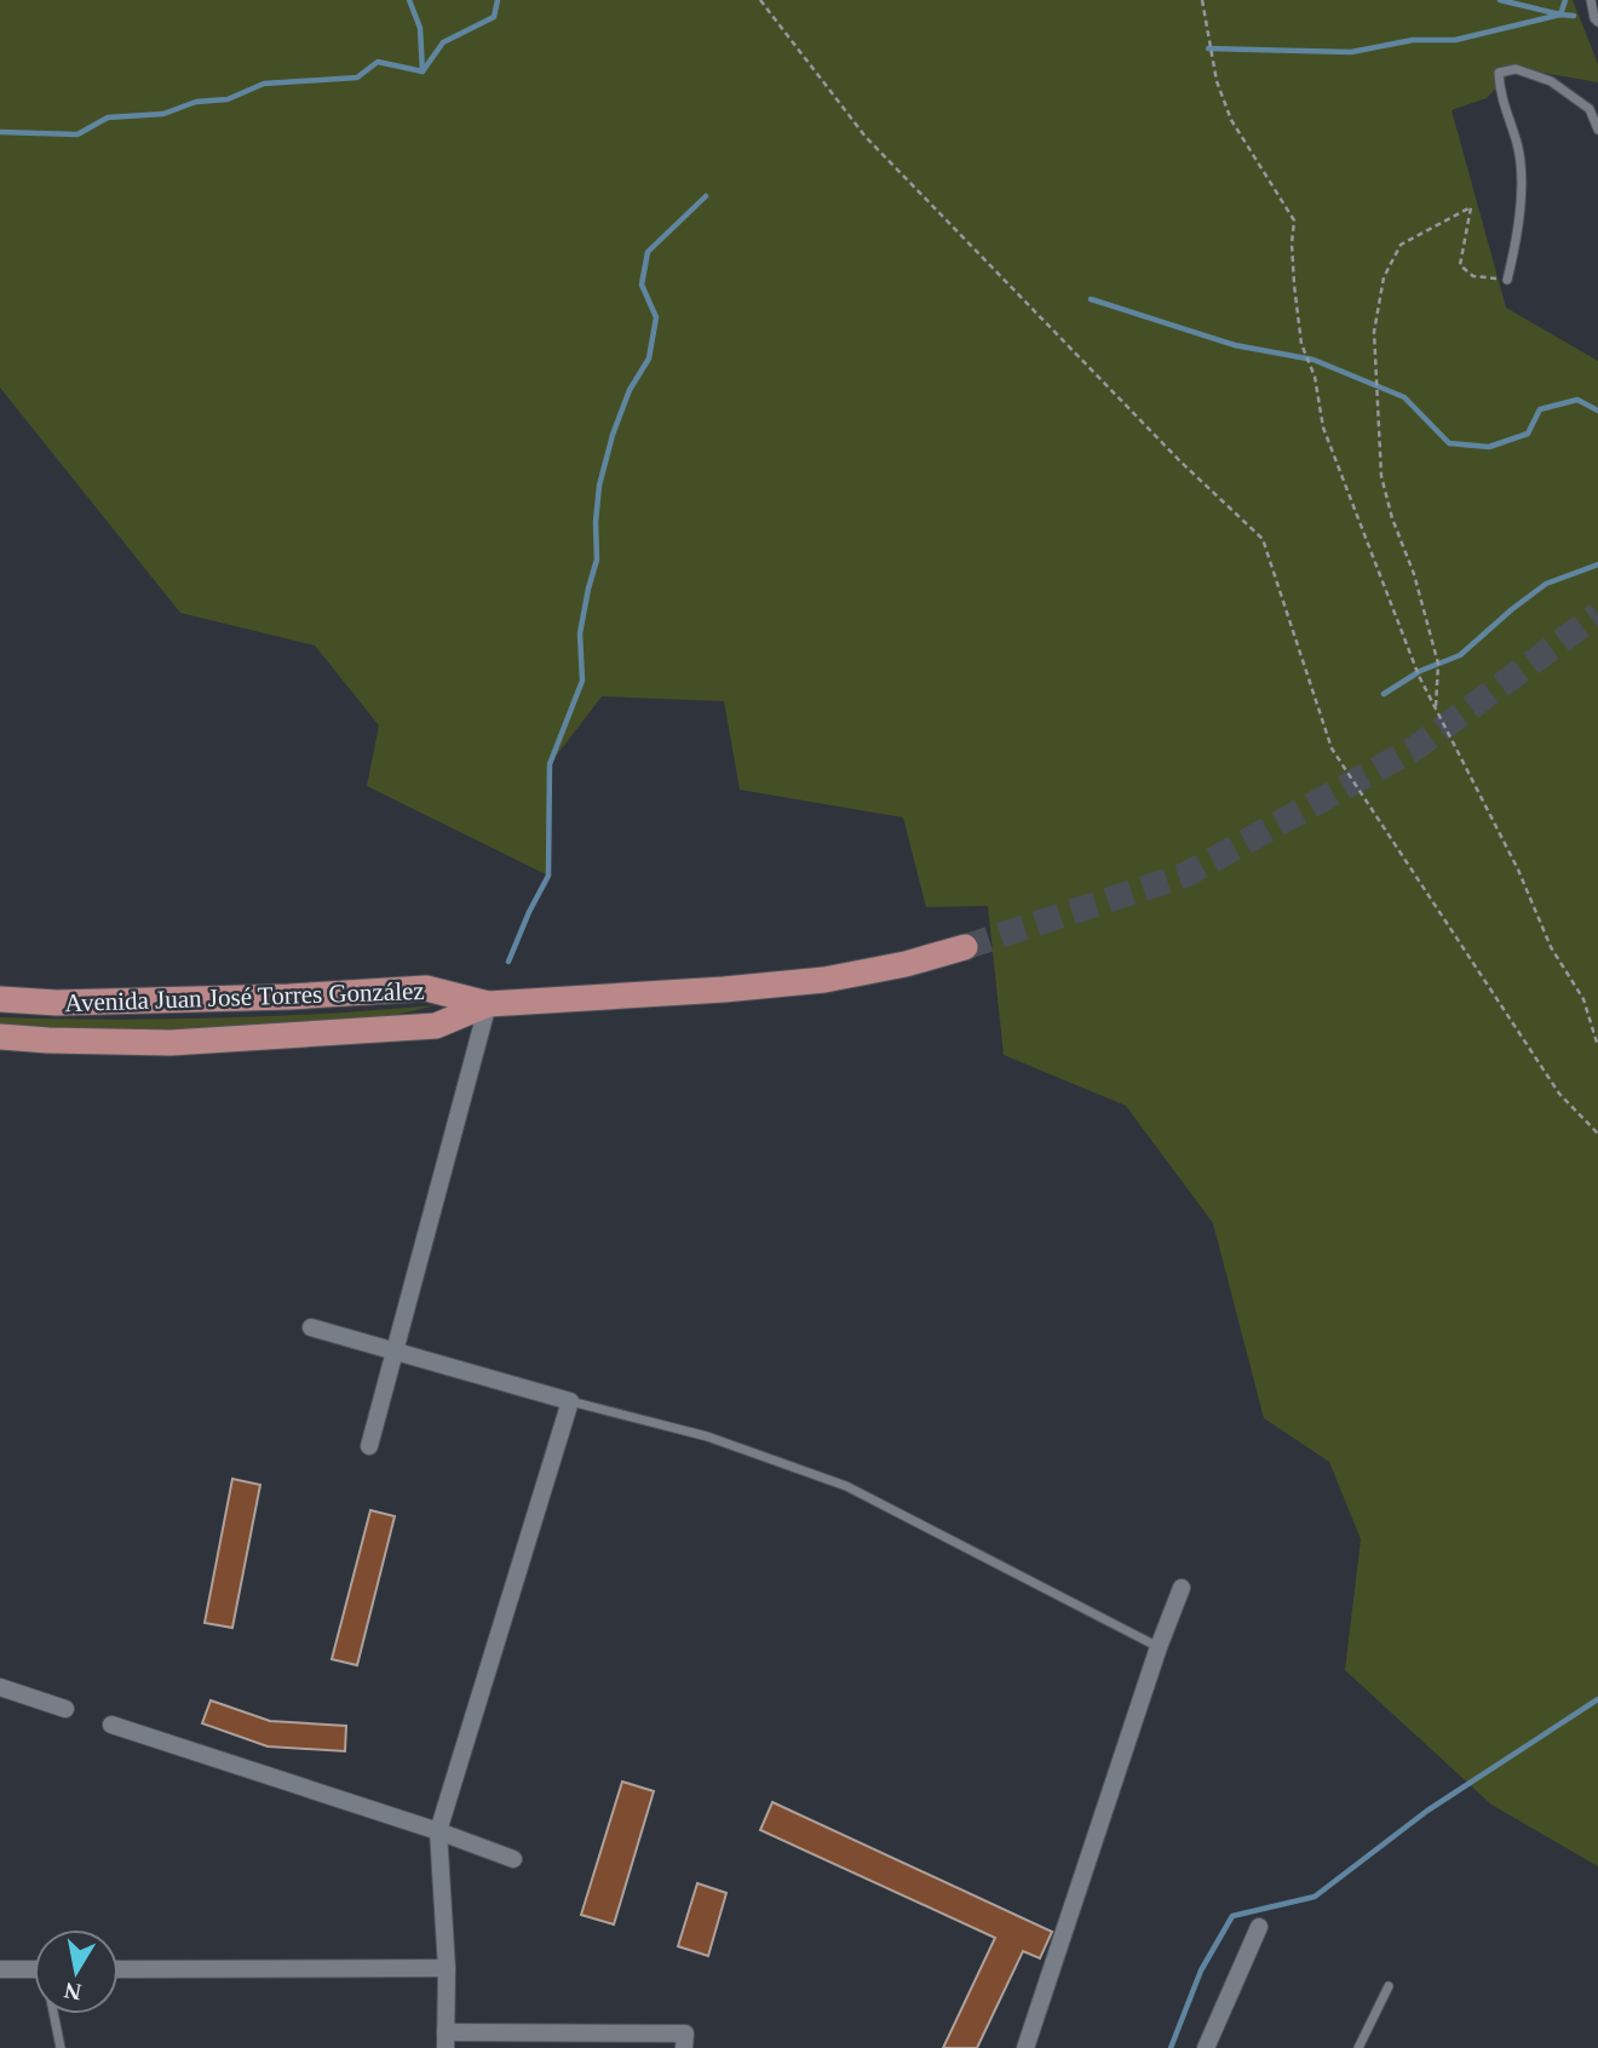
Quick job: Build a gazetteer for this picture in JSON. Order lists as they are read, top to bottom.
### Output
{
  "streets": {
    "main road": ["Avenida Juan José Torres González"]
  },
  "north": "bottom"
}
